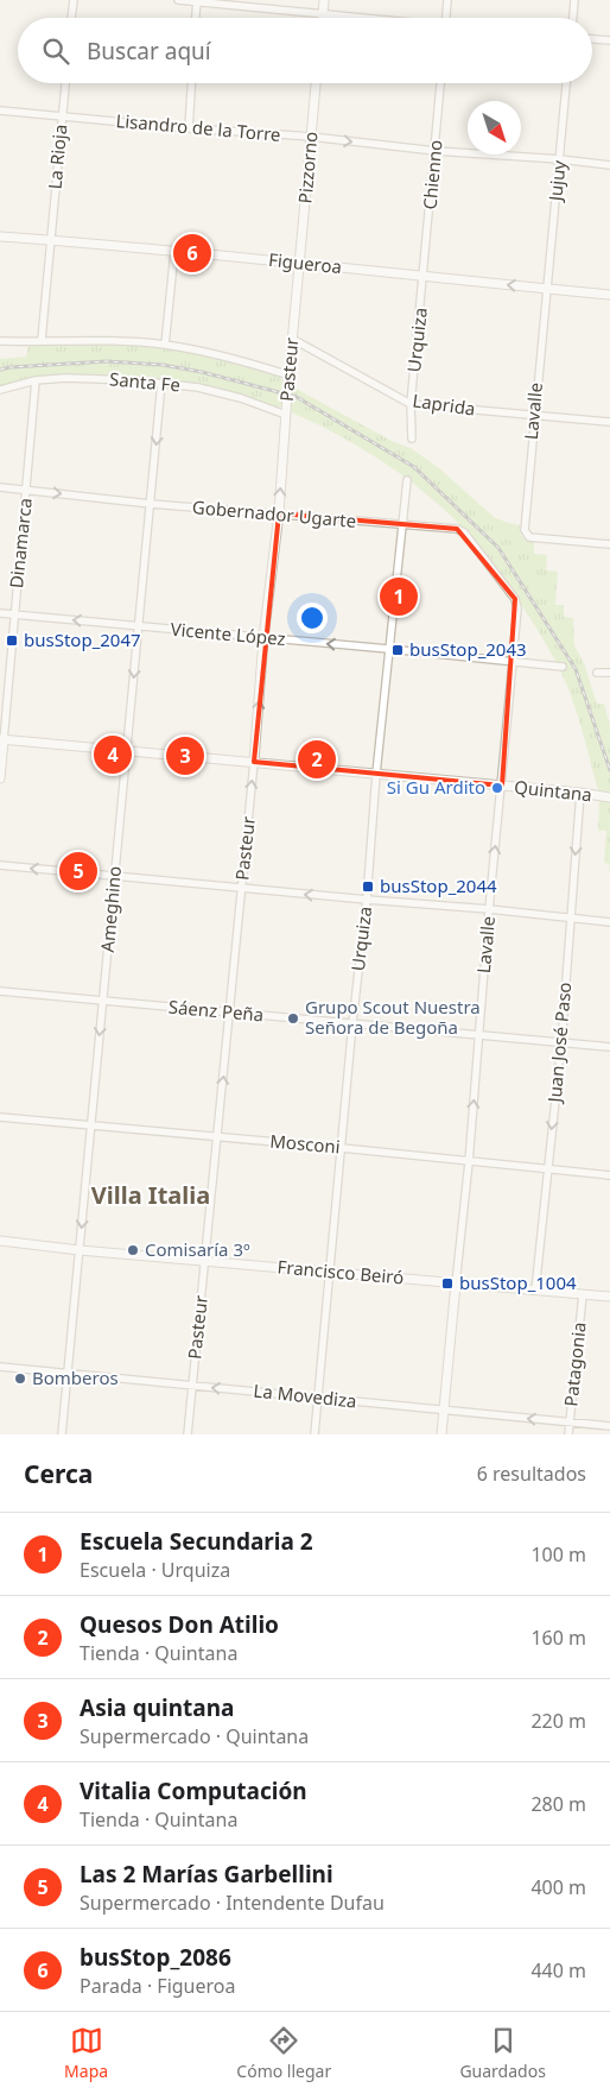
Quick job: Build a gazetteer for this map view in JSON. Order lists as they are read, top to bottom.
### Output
{
  "streets": {
    "street": [
      "Lisandro de la Torre",
      "La Rioja",
      "Pizzorno",
      "Chienno",
      "Jujuy",
      "Figueroa",
      "Urquiza",
      "Pasteur",
      "Santa Fe",
      "Laprida",
      "Lavalle",
      "Gobernador Ugarte",
      "Dinamarca",
      "Vicente López",
      "Quintana",
      "Ameghino",
      "Sáenz Peña",
      "Juan José Paso",
      "Mosconi",
      "Francisco Beiró",
      "Patagonia",
      "La Movediza"
    ]
  },
  "crossings": [
    ["Lisandro de la Torre", "La Rioja"],
    ["Lisandro de la Torre", "Pizzorno"],
    ["Lisandro de la Torre", "Chienno"],
    ["Lisandro de la Torre", "Jujuy"],
    ["La Rioja", "Figueroa"],
    ["Pizzorno", "Figueroa"],
    ["Pizzorno", "Pasteur"],
    ["Chienno", "Figueroa"],
    ["Chienno", "Urquiza"],
    ["Jujuy", "Figueroa"],
    ["Jujuy", "Lavalle"],
    ["Figueroa", "Urquiza"],
    ["Figueroa", "Pasteur"],
    ["Figueroa", "Lavalle"],
    ["Urquiza", "Laprida"],
    ["Urquiza", "Gobernador Ugarte"],
    ["Urquiza", "Vicente López"],
    ["Urquiza", "Quintana"],
    ["Urquiza", "Sáenz Peña"],
    ["Urquiza", "Mosconi"],
    ["Urquiza", "Francisco Beiró"],
    ["Urquiza", "La Movediza"],
    ["Pasteur", "Santa Fe"],
    ["Pasteur", "Laprida"],
    ["Pasteur", "Gobernador Ugarte"],
    ["Pasteur", "Vicente López"],
    ["Pasteur", "Quintana"],
    ["Pasteur", "Sáenz Peña"],
    ["Pasteur", "Mosconi"],
    ["Pasteur", "Francisco Beiró"],
    ["Pasteur", "La Movediza"],
    ["Santa Fe", "Dinamarca"],
    ["Santa Fe", "Ameghino"],
    ["Laprida", "Lavalle"],
    ["Lavalle", "Gobernador Ugarte"],
    ["Lavalle", "Vicente López"],
    ["Lavalle", "Quintana"],
    ["Lavalle", "Sáenz Peña"],
    ["Lavalle", "Mosconi"],
    ["Lavalle", "Francisco Beiró"],
    ["Lavalle", "La Movediza"],
    ["Gobernador Ugarte", "Dinamarca"],
    ["Gobernador Ugarte", "Ameghino"],
    ["Dinamarca", "Vicente López"],
    ["Dinamarca", "Quintana"],
    ["Vicente López", "Ameghino"],
    ["Quintana", "Ameghino"],
    ["Quintana", "Juan José Paso"],
    ["Ameghino", "Sáenz Peña"],
    ["Ameghino", "Mosconi"],
    ["Ameghino", "Francisco Beiró"],
    ["Ameghino", "La Movediza"],
    ["Sáenz Peña", "Juan José Paso"],
    ["Juan José Paso", "Mosconi"],
    ["Juan José Paso", "Francisco Beiró"],
    ["Francisco Beiró", "Patagonia"],
    ["Patagonia", "La Movediza"]
  ],
  "one_way": [
    "Pasteur",
    "Vicente López",
    "Ameghino",
    "Juan José Paso",
    "La Movediza"
  ],
  "districts": ["Villa Italia"],
  "places": {
    "transit": [
      "busStop_2047",
      "busStop_2043",
      "busStop_2044",
      "busStop_1004"
    ],
    "other": [
      "Si Gu Ardito",
      "Grupo Scout Nuestra Señora de Begoña",
      "Comisaría 3º",
      "Bomberos"
    ]
  },
  "north": "bottom right",
  "page": {
    "search": "Buscar aquí",
    "pins": [
      "6",
      "1",
      "4",
      "3",
      "2",
      "5"
    ],
    "heading": ["Cerca", "6 resultados"],
    "list": [
      {
        "mark": "1",
        "name": "Escuela Secundaria 2",
        "note": "Escuela · Urquiza",
        "value": "100 m"
      },
      {
        "mark": "2",
        "name": "Quesos Don Atilio",
        "note": "Tienda · Quintana",
        "value": "160 m"
      },
      {
        "mark": "3",
        "name": "Asia quintana",
        "note": "Supermercado · Quintana",
        "value": "220 m"
      },
      {
        "mark": "4",
        "name": "Vitalia Computación",
        "note": "Tienda · Quintana",
        "value": "280 m"
      },
      {
        "mark": "5",
        "name": "Las 2 Marías Garbellini",
        "note": "Supermercado · Intendente Dufau",
        "value": "400 m"
      },
      {
        "mark": "6",
        "name": "busStop_2086",
        "note": "Parada · Figueroa",
        "value": "440 m"
      }
    ],
    "nav": ["Mapa", "Cómo llegar", "Guardados"]
  }
}
